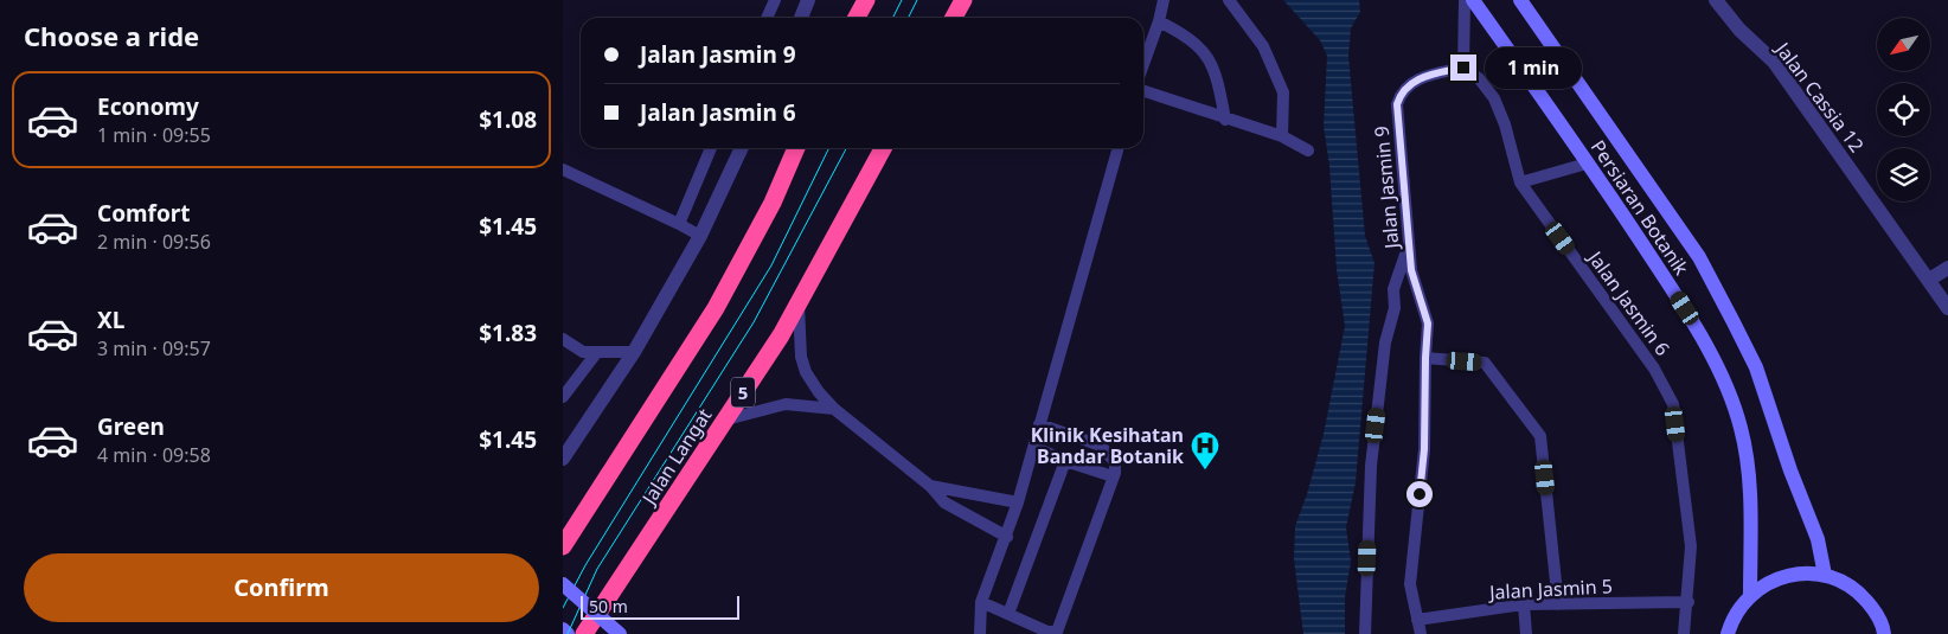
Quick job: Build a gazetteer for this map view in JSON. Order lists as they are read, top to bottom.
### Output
{
  "streets": {
    "highway": ["5", "Jalan Langat"],
    "main road": ["Persiaran Botanik"],
    "street": ["Jalan Cassia 12"],
    "lane": ["Jalan Jasmin 9", "Jalan Jasmin 6", "Jalan Jasmin 5"]
  },
  "crossings": [
    ["Jalan Jasmin 9", "Jalan Jasmin 6"],
    ["Jalan Jasmin 9", "Jalan Jasmin 5"],
    ["Jalan Jasmin 6", "Jalan Jasmin 5"]
  ],
  "places": {
    "hospital": ["Klinik Kesihatan Bandar Botanik"]
  },
  "scale_bar": "50 m",
  "north": "bottom left",
  "page": {
    "heading": "Choose a ride",
    "banner": ["Jalan Jasmin 9", "Jalan Jasmin 6"],
    "bubble": "1 min",
    "list": [
      {
        "name": "Economy",
        "note": "1 min · 09:55",
        "value": "$1.08"
      },
      {
        "name": "Comfort",
        "note": "2 min · 09:56",
        "value": "$1.45"
      },
      {
        "name": "XL",
        "note": "3 min · 09:57",
        "value": "$1.83"
      },
      {
        "name": "Green",
        "note": "4 min · 09:58",
        "value": "$1.45"
      }
    ],
    "buttons": "Confirm",
    "scale": "50 m"
  }
}
